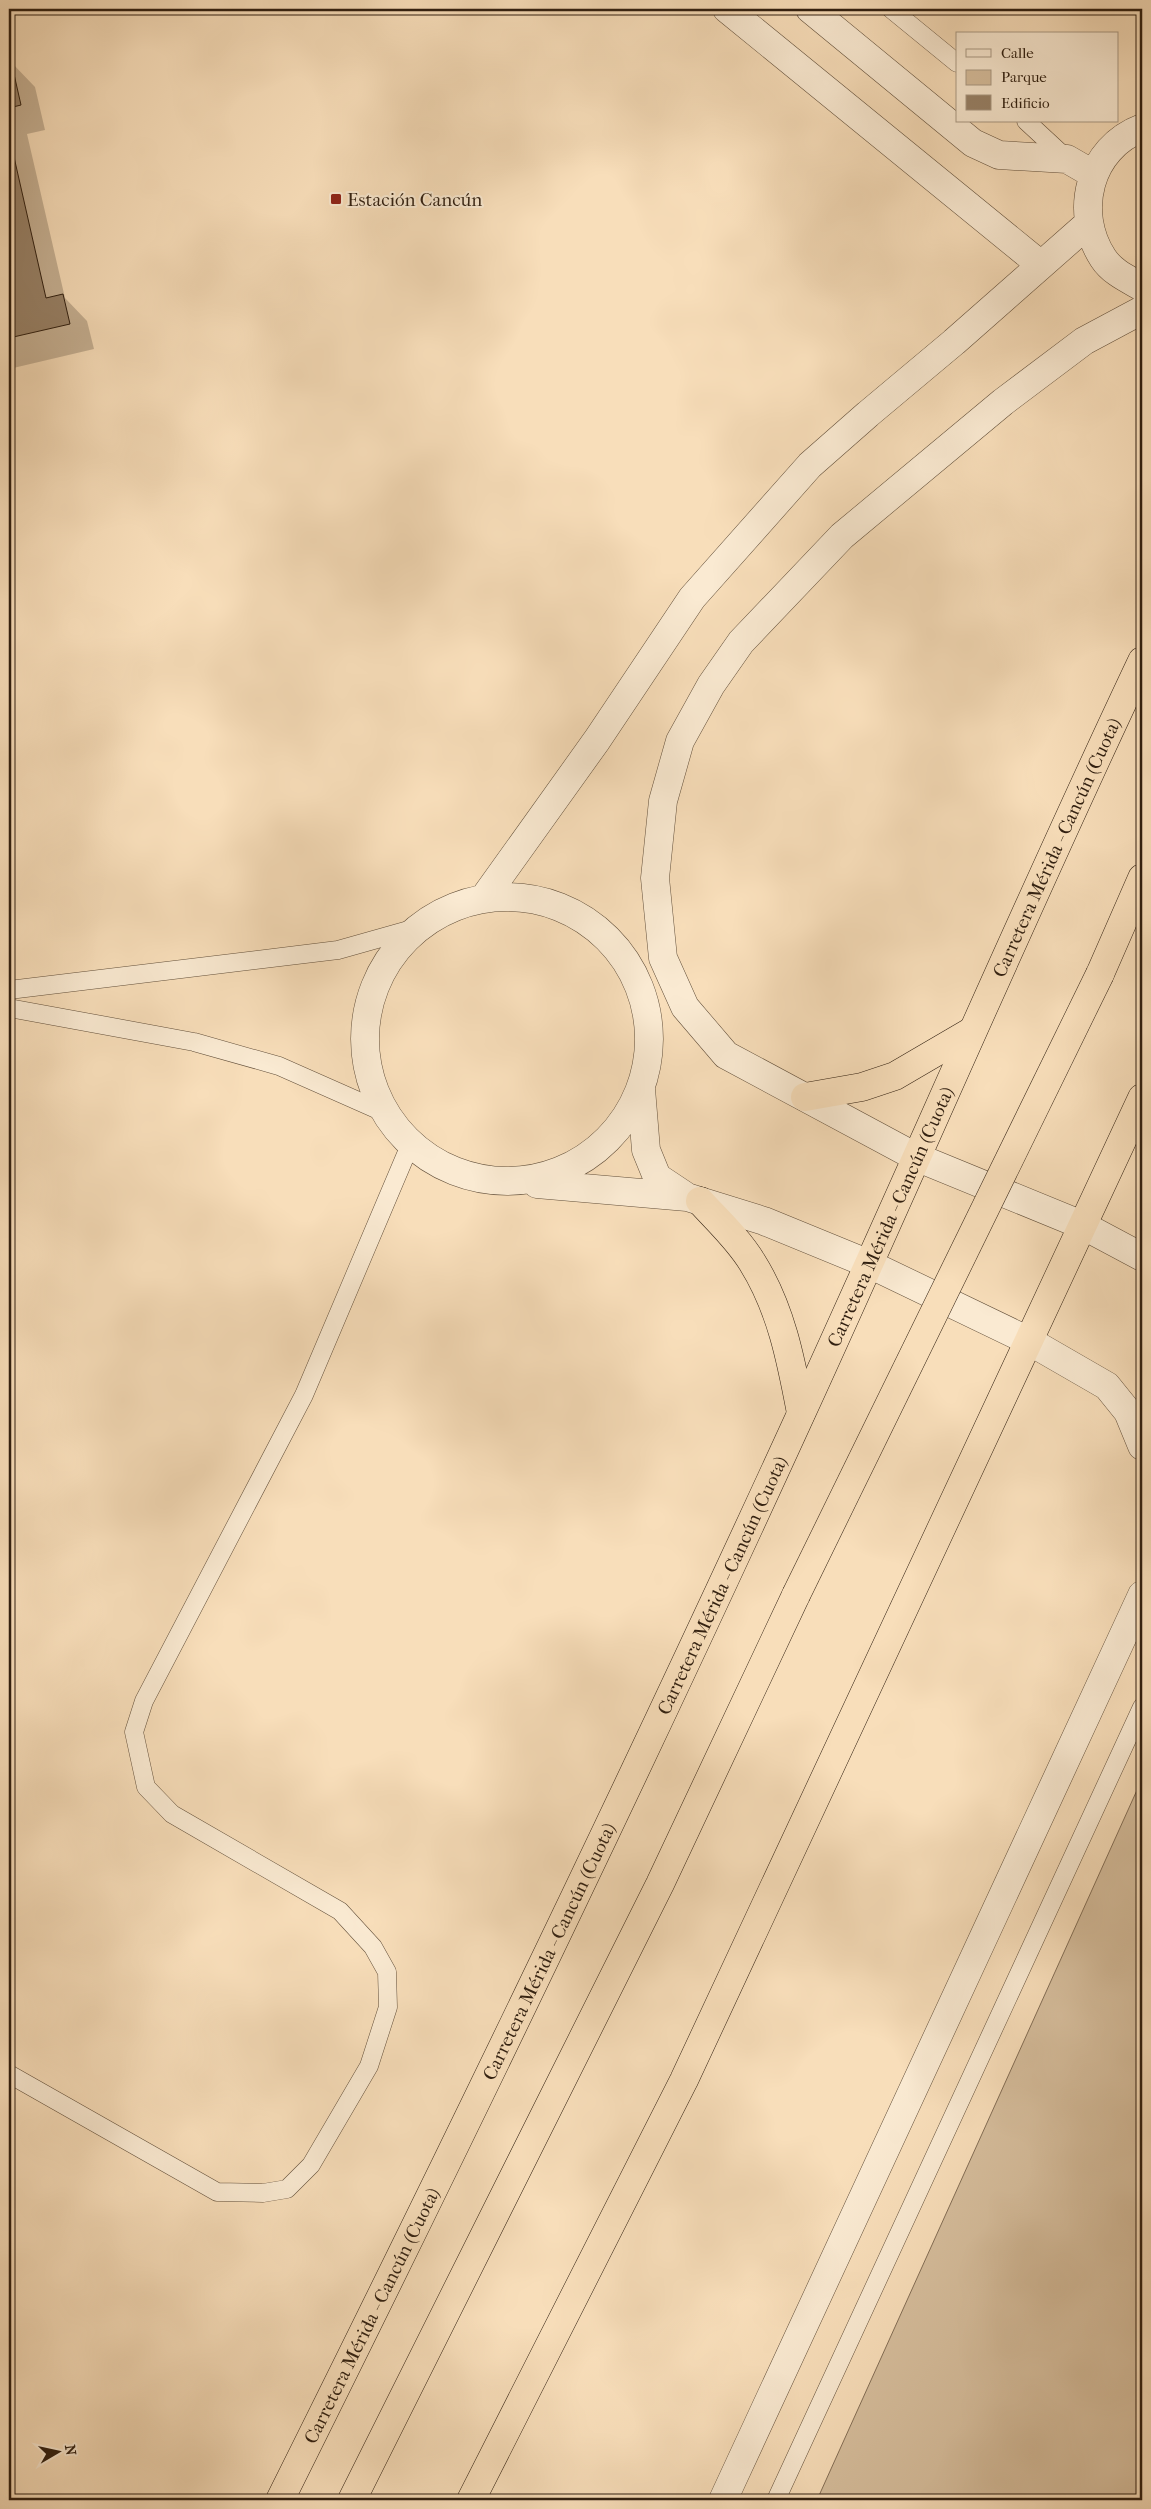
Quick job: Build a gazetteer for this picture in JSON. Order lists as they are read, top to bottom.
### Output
{
  "streets": {
    "highway": ["Carretera Mérida - Cancún (Cuota)"]
  },
  "places": {
    "transit": ["Estación Cancún"]
  },
  "legend": ["Calle", "Parque", "Edificio"],
  "north": "right"
}
